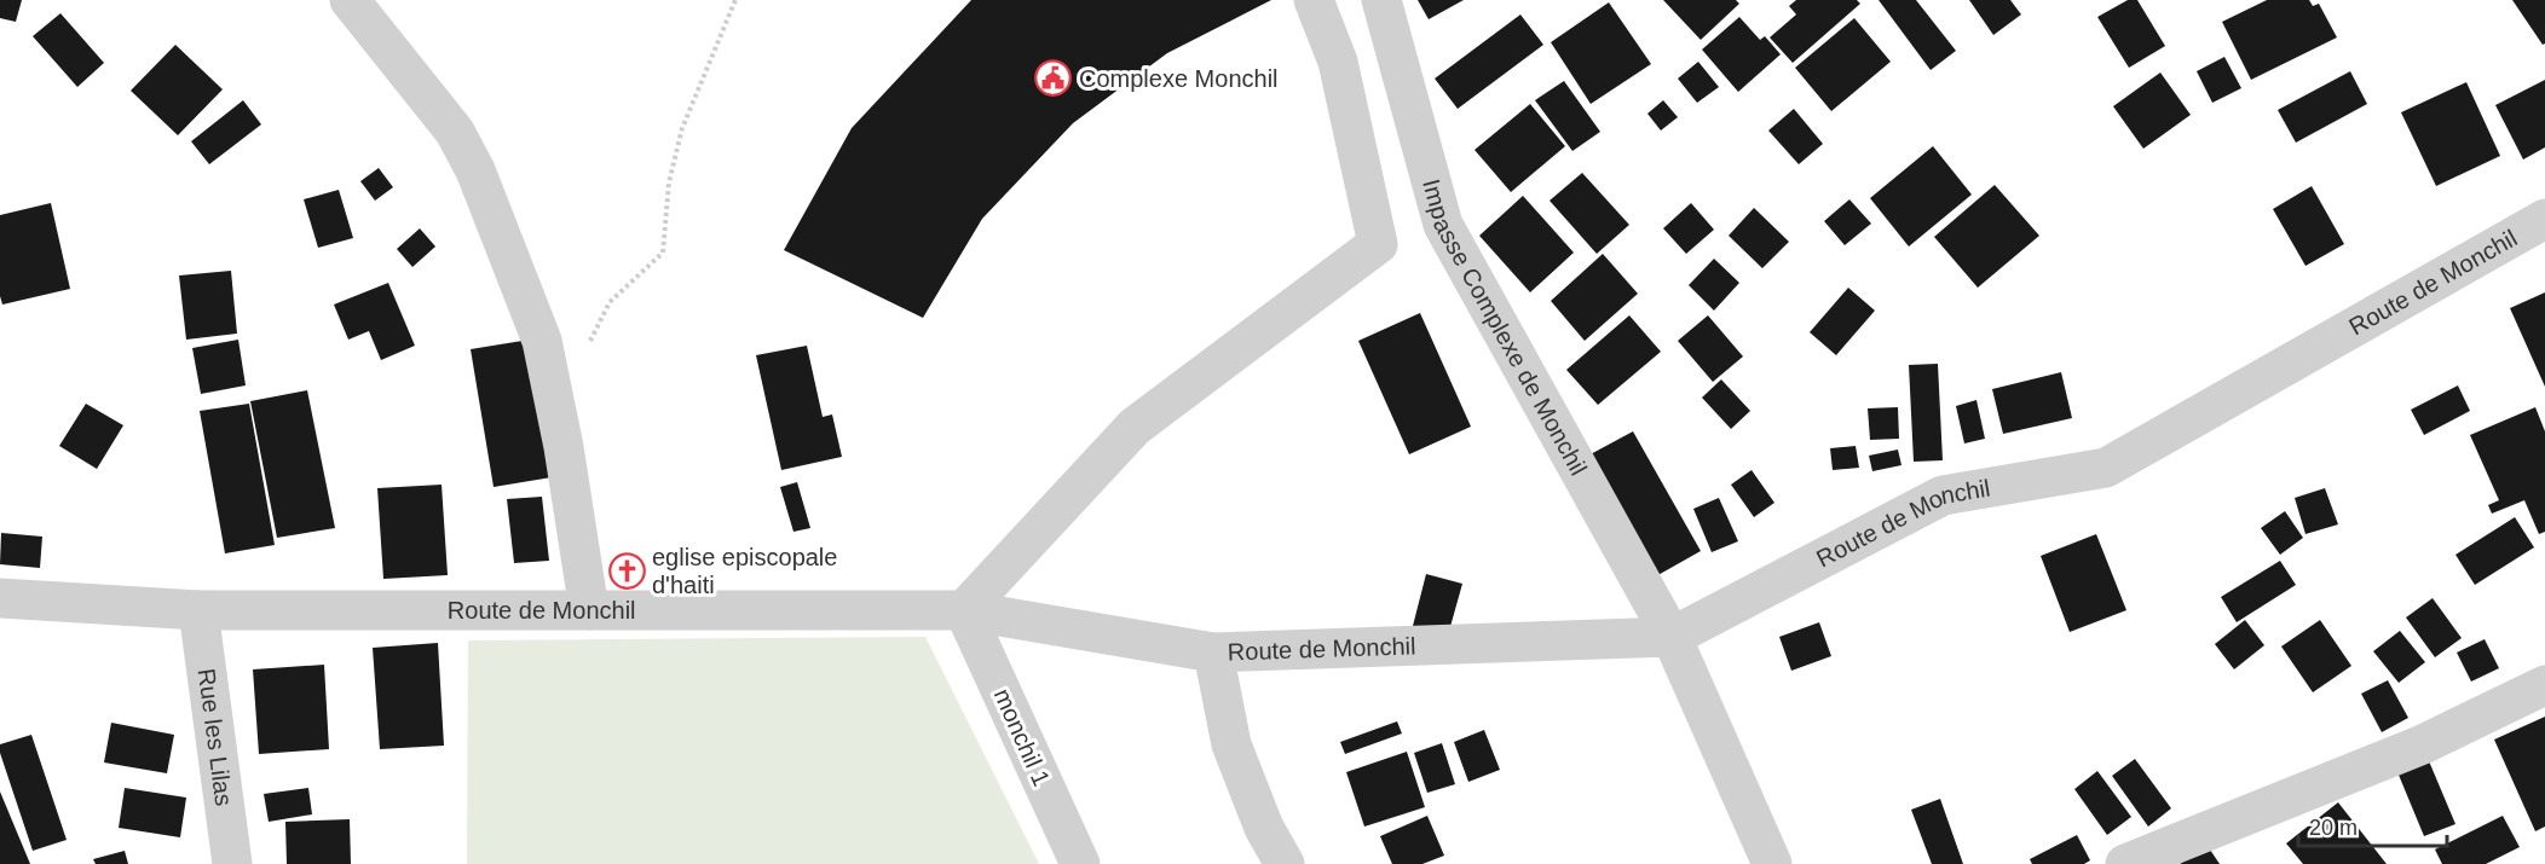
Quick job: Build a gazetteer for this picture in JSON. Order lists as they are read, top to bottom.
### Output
{
  "streets": {
    "street": [
      "Route de Monchil",
      "Impasse Complexe de Monchil",
      "Rue les Lilas",
      "monchil 1"
    ]
  },
  "crossings": [
    ["Route de Monchil", "Impasse Complexe de Monchil"],
    ["Route de Monchil", "Rue les Lilas"],
    ["Route de Monchil", "monchil 1"]
  ],
  "places": {
    "public building": ["Complexe Monchil"],
    "church": ["eglise episcopale d'haiti"]
  },
  "scale_bar": "20 m"
}
